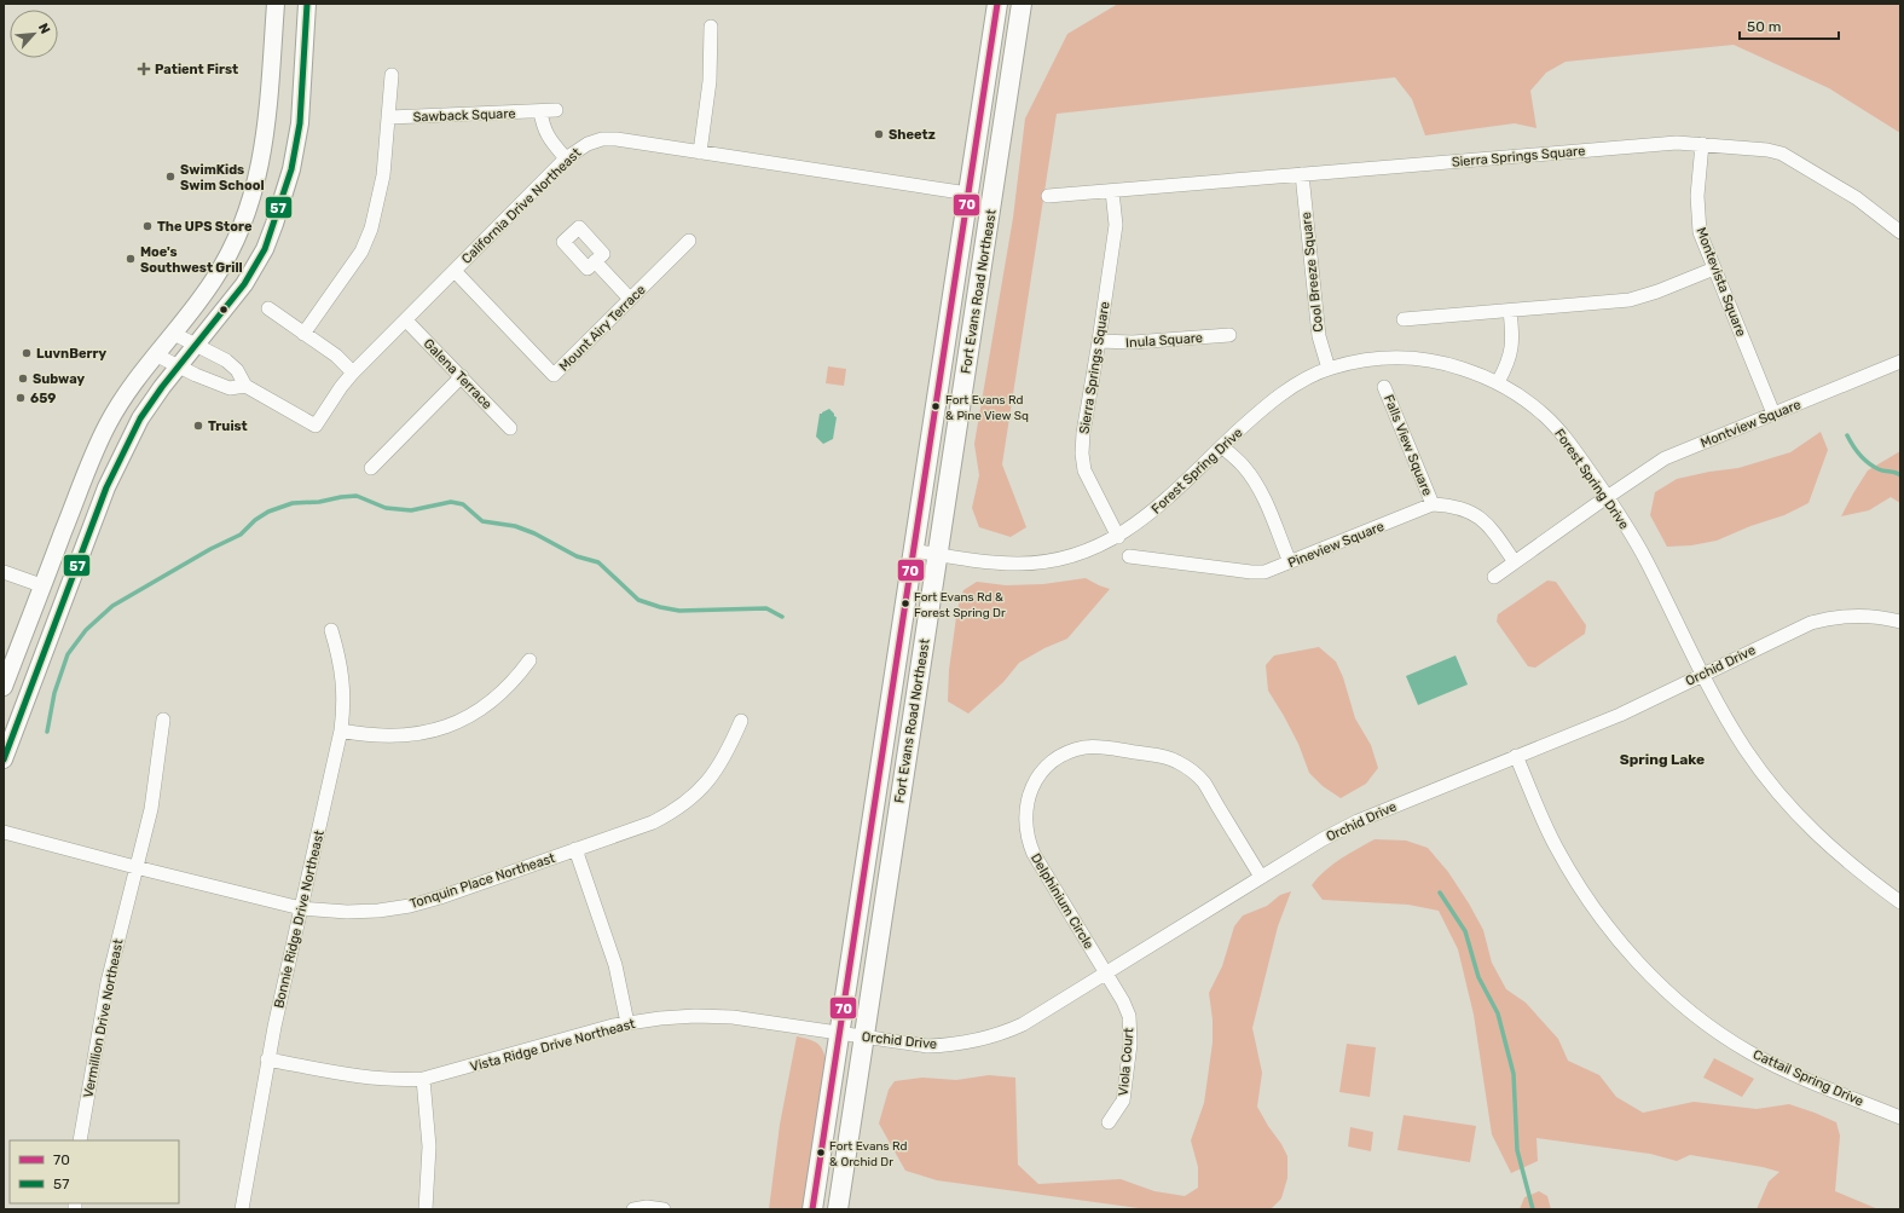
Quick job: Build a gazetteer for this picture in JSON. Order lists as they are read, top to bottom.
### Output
{
  "streets": {
    "main road": ["Fort Evans Road Northeast"],
    "street": [
      "Sawback Square",
      "Sierra Springs Square",
      "California Drive Northeast",
      "Cool Breeze Square",
      "Montevista Square",
      "Mount Airy Terrace",
      "Inula Square",
      "Galena Terrace",
      "Montview Square",
      "Falls View Square",
      "Forest Spring Drive",
      "Pineview Square",
      "Orchid Drive",
      "Tonquin Place Northeast",
      "Delphinium Circle",
      "Bonnie Ridge Drive Northeast",
      "Vermillion Drive Northeast",
      "Vista Ridge Drive Northeast",
      "Viola Court",
      "Cattail Spring Drive"
    ]
  },
  "crossings": [
    ["Sierra Springs Square", "Cool Breeze Square"],
    ["Sierra Springs Square", "Montevista Square"],
    ["Sierra Springs Square", "Inula Square"],
    ["Sierra Springs Square", "Forest Spring Drive"],
    ["California Drive Northeast", "Fort Evans Road Northeast"],
    ["California Drive Northeast", "Mount Airy Terrace"],
    ["California Drive Northeast", "Galena Terrace"],
    ["Cool Breeze Square", "Forest Spring Drive"],
    ["Montevista Square", "Montview Square"],
    ["Fort Evans Road Northeast", "Forest Spring Drive"],
    ["Fort Evans Road Northeast", "Orchid Drive"],
    ["Fort Evans Road Northeast", "Vista Ridge Drive Northeast"],
    ["Montview Square", "Forest Spring Drive"],
    ["Falls View Square", "Pineview Square"],
    ["Forest Spring Drive", "Orchid Drive"],
    ["Orchid Drive", "Delphinium Circle"],
    ["Orchid Drive", "Vista Ridge Drive Northeast"],
    ["Orchid Drive", "Viola Court"],
    ["Orchid Drive", "Cattail Spring Drive"],
    ["Tonquin Place Northeast", "Bonnie Ridge Drive Northeast"],
    ["Tonquin Place Northeast", "Vermillion Drive Northeast"],
    ["Delphinium Circle", "Viola Court"],
    ["Bonnie Ridge Drive Northeast", "Vista Ridge Drive Northeast"]
  ],
  "districts": ["Spring Lake"],
  "places": {
    "health": ["Patient First"],
    "other": [
      "Sheetz",
      "SwimKids Swim School",
      "The UPS Store",
      "Moe's Southwest Grill",
      "LuvnBerry",
      "Subway",
      "659",
      "Fort Evans Rd & Pine View Sq",
      "Truist",
      "Fort Evans Rd & Forest Spring Dr",
      "Fort Evans Rd & Orchid Dr"
    ]
  },
  "lines": ["transit line 70", "transit line 57"],
  "legend": ["70", "57"],
  "scale_bar": "50 m",
  "north": "top right"
}
